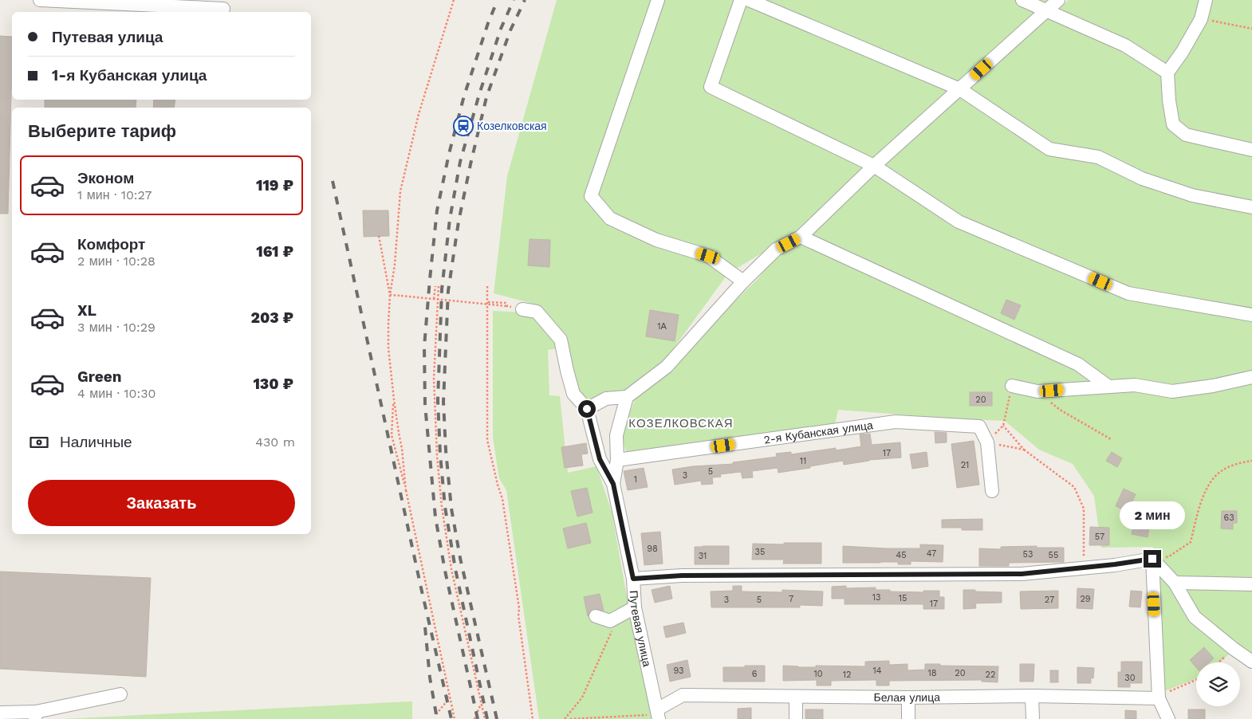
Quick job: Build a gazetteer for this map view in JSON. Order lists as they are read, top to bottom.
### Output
{
  "streets": {
    "street": ["2-я Кубанская улица", "Путевая улица", "Белая улица"]
  },
  "crossings": [
    ["Путевая улица", "Белая улица"]
  ],
  "districts": ["КОЗЕЛКОВСКАЯ"],
  "places": {
    "station": ["Козелковская"]
  },
  "house_numbers": [
    "1А",
    "20",
    "17",
    "11",
    "21",
    "5",
    "3",
    "1",
    "63",
    "57",
    "98",
    "35",
    "47",
    "53",
    "45",
    "55",
    "31",
    "13",
    "15",
    "7",
    "29",
    "3",
    "5",
    "27",
    "17",
    "93",
    "14",
    "18",
    "20",
    "6",
    "10",
    "12",
    "22",
    "30"
  ],
  "page": {
    "banner": ["Путевая улица", "1-я Кубанская улица"],
    "heading": "Выберите тариф",
    "list": [
      {
        "name": "Эконом",
        "note": "1 мин · 10:27",
        "value": "119 ₽"
      },
      {
        "name": "Комфорт",
        "note": "2 мин · 10:28",
        "value": "161 ₽"
      },
      {
        "name": "XL",
        "note": "3 мин · 10:29",
        "value": "203 ₽"
      },
      {
        "name": "Green",
        "note": "4 мин · 10:30",
        "value": "130 ₽"
      }
    ],
    "pay": ["Наличные", "430 m"],
    "buttons": "Заказать",
    "bubble": "2 мин"
  }
}
